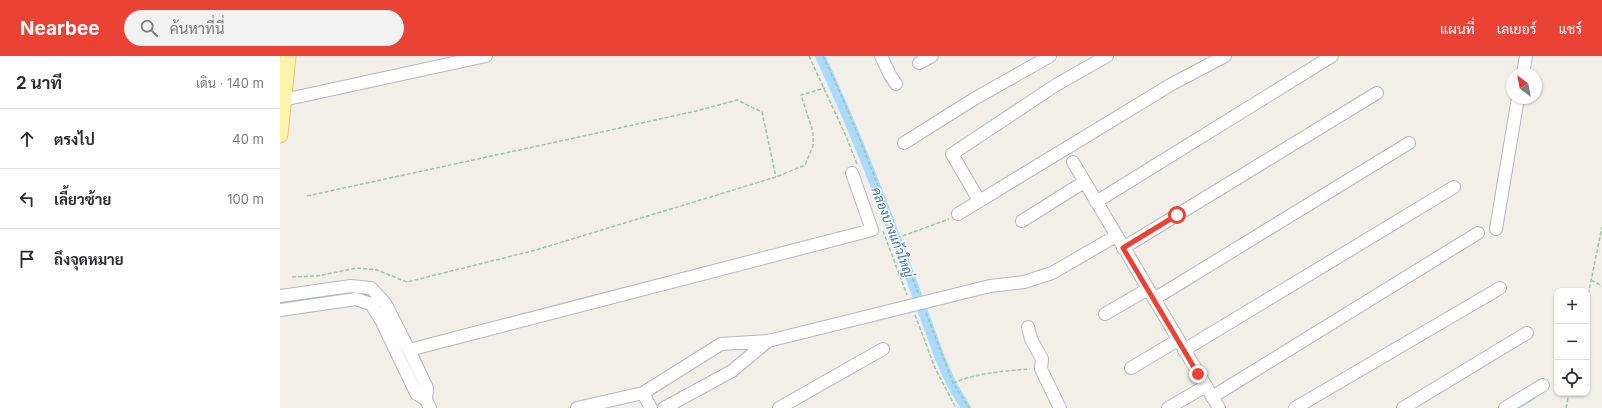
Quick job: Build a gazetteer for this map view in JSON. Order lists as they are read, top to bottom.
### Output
{
  "water": ["คลองบางแก้วใหญ่"],
  "north": "top left",
  "page": {
    "header": "Nearbee",
    "search": "ค้นหาที่นี่",
    "nav": ["แผนที่", "เลเยอร์", "แชร์"],
    "heading": ["2 นาที", "เดิน · 140 m"],
    "list": [
      ["ตรงไป", "40 m"],
      ["เลี้ยวซ้าย", "100 m"],
      "ถึงจุดหมาย"
    ],
    "map_buttons": ["+", "−"]
  }
}
